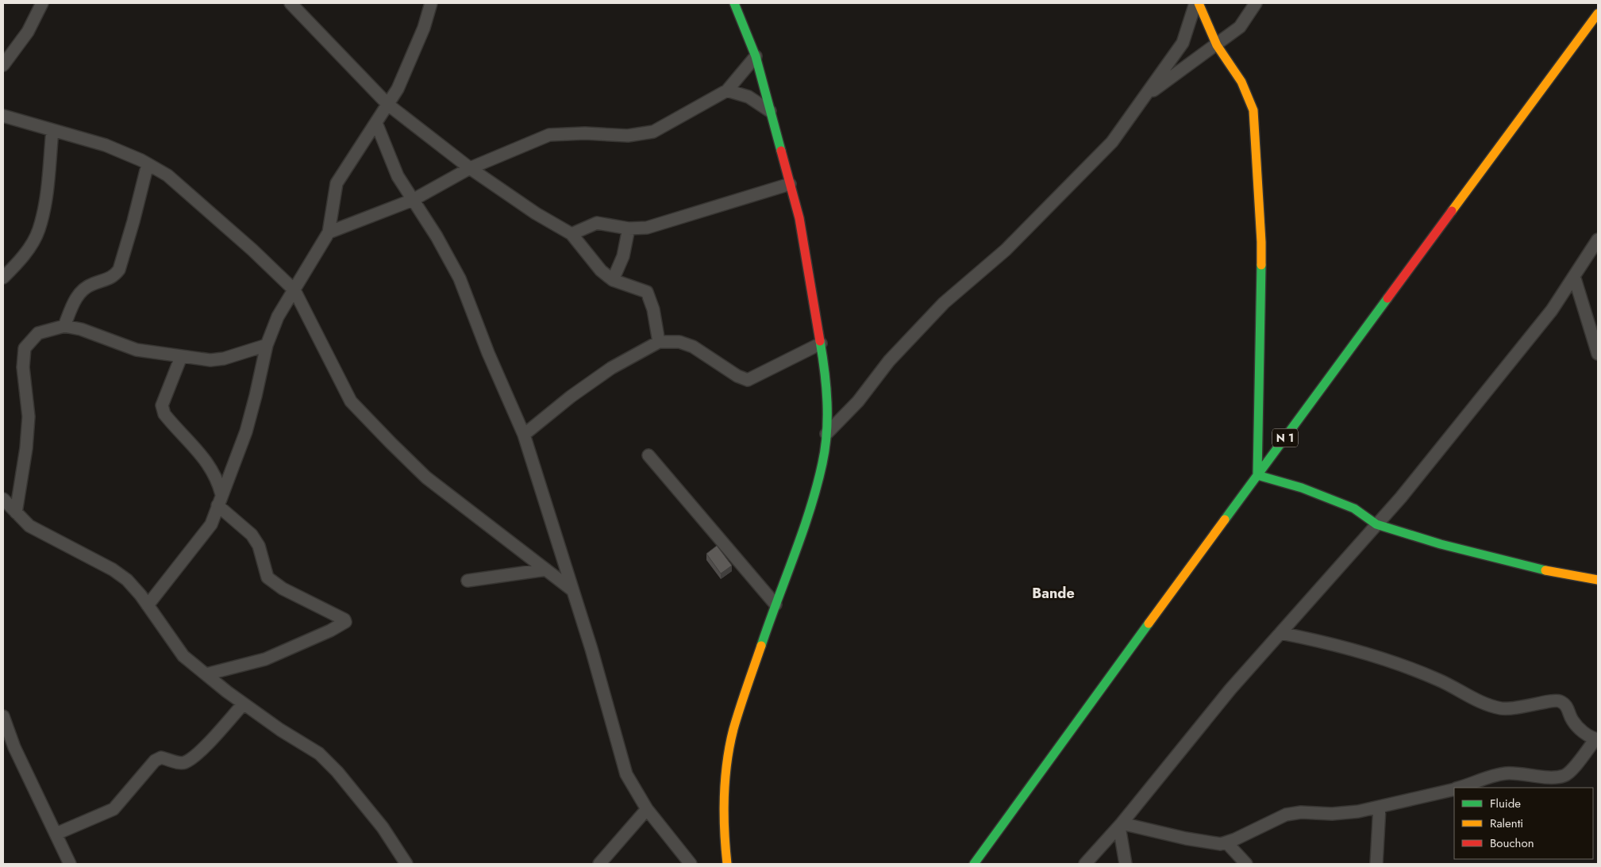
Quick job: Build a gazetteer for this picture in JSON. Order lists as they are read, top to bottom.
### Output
{
  "streets": {
    "main road": ["N 1"]
  },
  "districts": ["Bande"],
  "legend": ["Fluide", "Ralenti", "Bouchon"]
}
